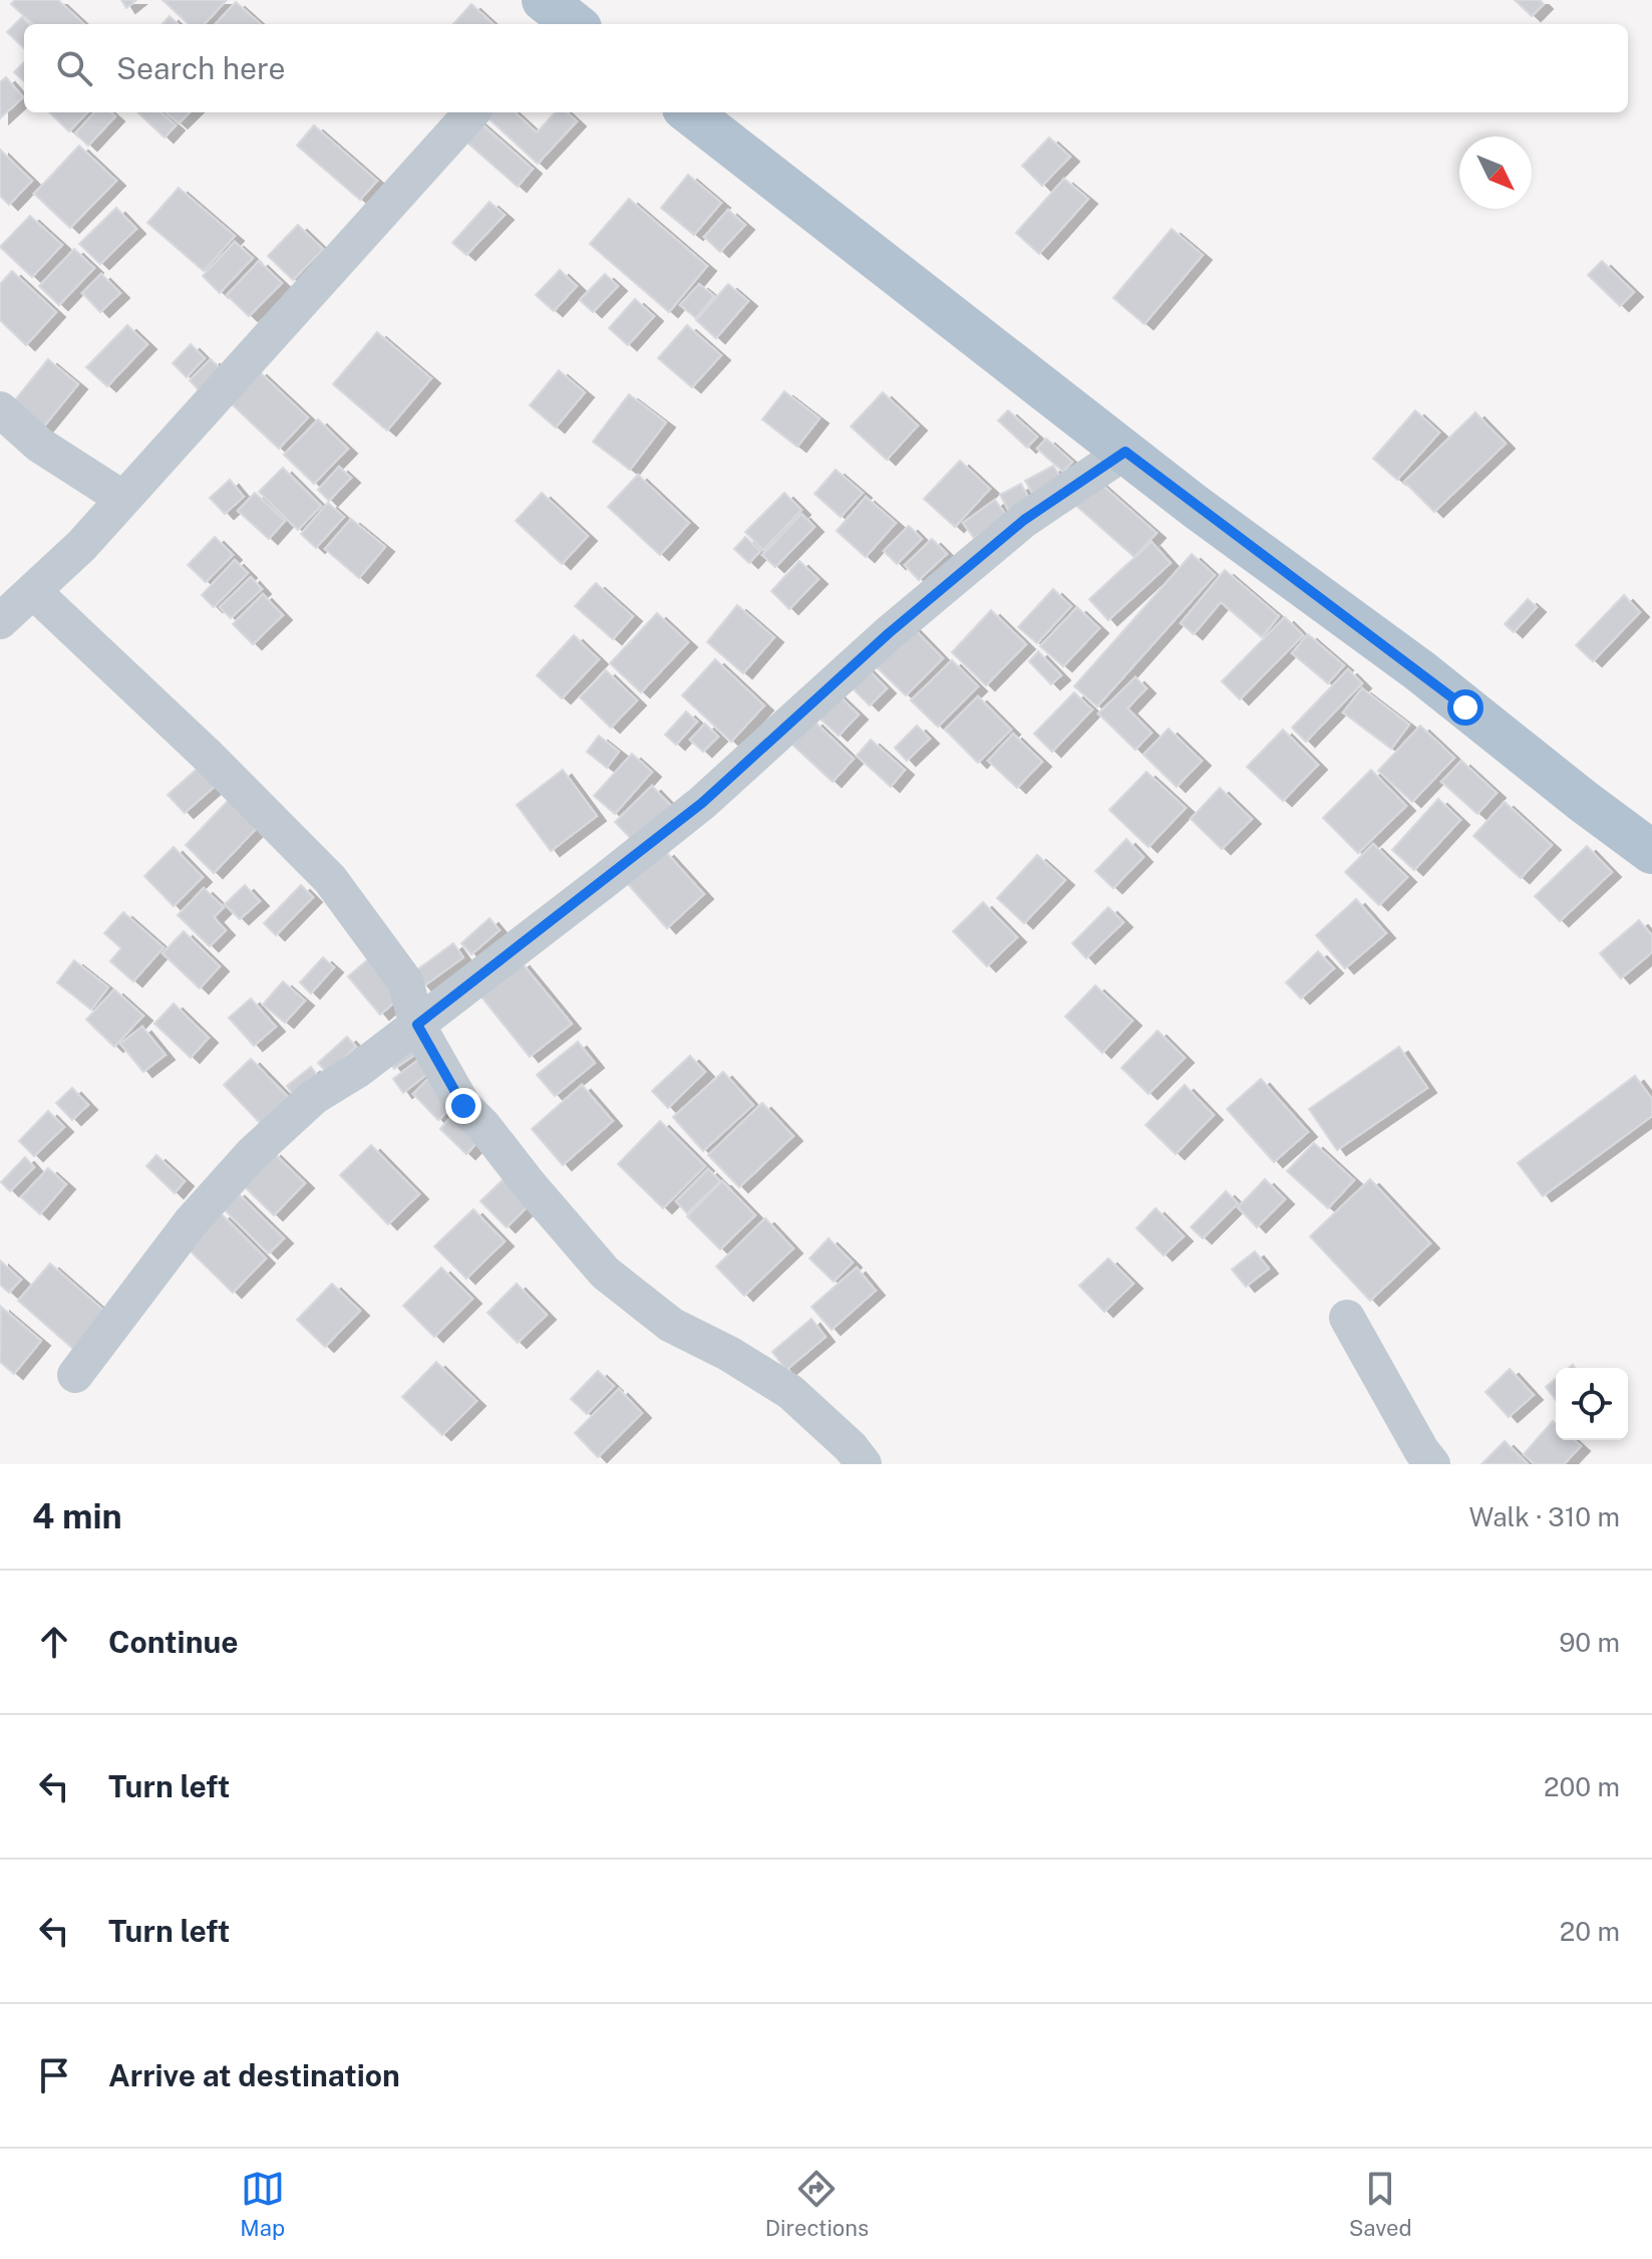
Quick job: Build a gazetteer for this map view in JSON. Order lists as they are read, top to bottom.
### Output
{
  "north": "bottom right",
  "page": {
    "search": "Search here",
    "heading": ["4 min", "Walk · 310 m"],
    "list": [
      ["Continue", "90 m"],
      ["Turn left", "200 m"],
      ["Turn left", "20 m"],
      "Arrive at destination"
    ],
    "nav": ["Map", "Directions", "Saved"]
  }
}
